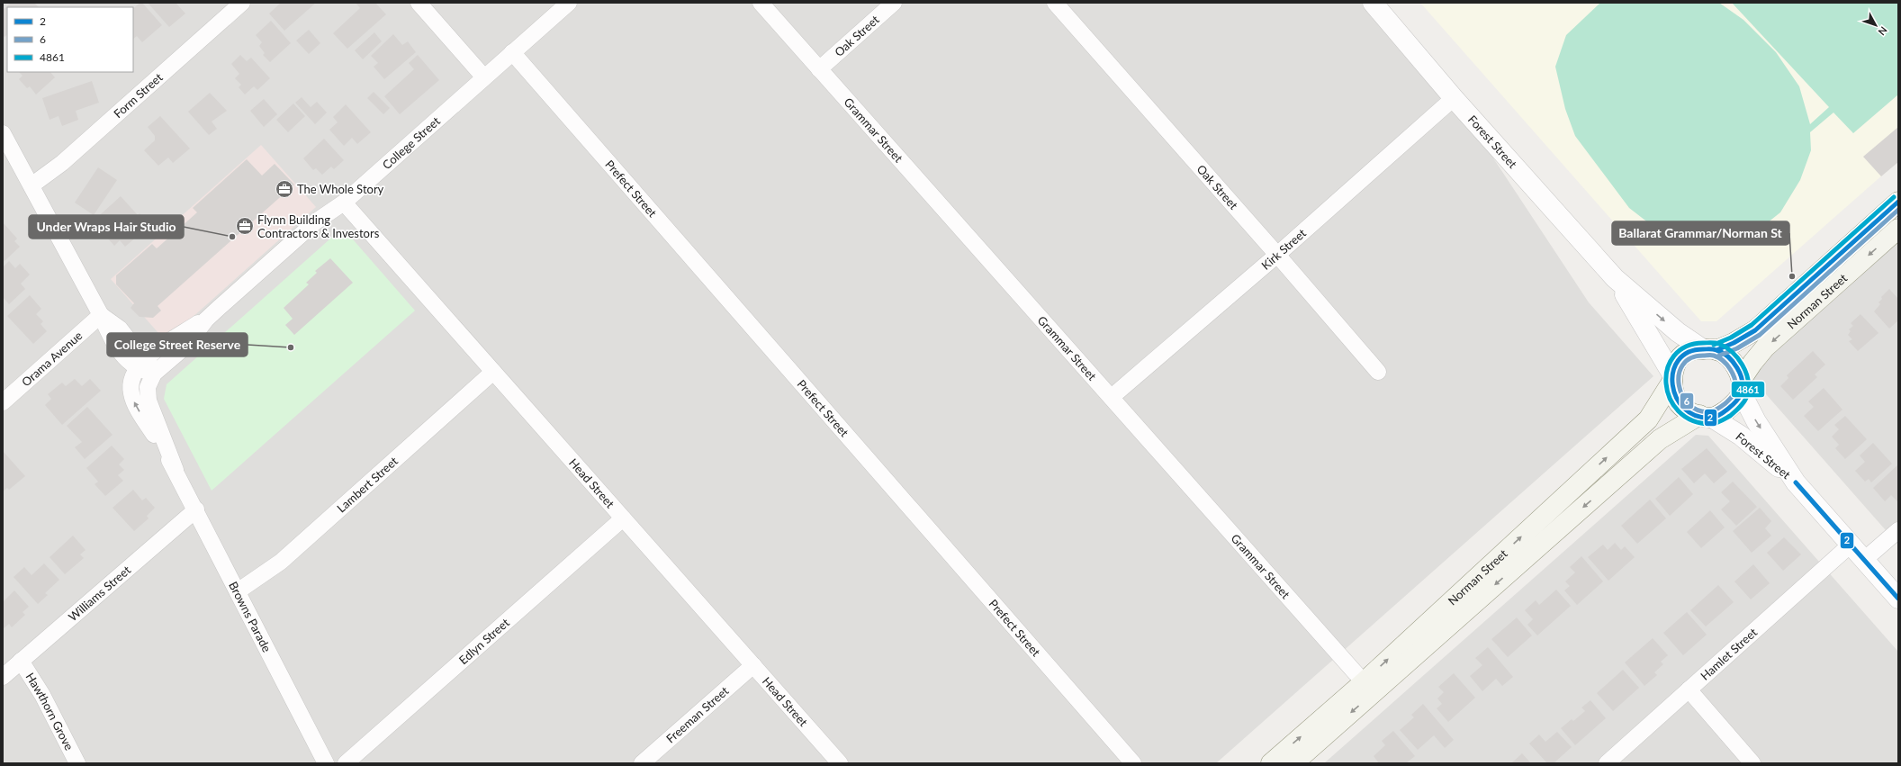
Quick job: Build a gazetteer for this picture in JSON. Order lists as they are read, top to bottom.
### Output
{
  "streets": {
    "main road": ["Norman Street"],
    "street": [
      "Oak Street",
      "Form Street",
      "Grammar Street",
      "Forest Street",
      "College Street",
      "Prefect Street",
      "Kirk Street",
      "Orama Avenue",
      "Head Street",
      "Lambert Street",
      "Williams Street",
      "Browns Parade",
      "Edlyn Street",
      "Hamlet Street",
      "Hawthorn Grove",
      "Freeman Street"
    ]
  },
  "crossings": [
    ["Oak Street", "Grammar Street"],
    ["Oak Street", "Kirk Street"],
    ["Grammar Street", "Kirk Street"],
    ["Grammar Street", "Norman Street"],
    ["Forest Street", "Kirk Street"],
    ["Forest Street", "Norman Street"],
    ["Forest Street", "Hamlet Street"],
    ["College Street", "Prefect Street"],
    ["College Street", "Head Street"],
    ["College Street", "Browns Parade"],
    ["Head Street", "Lambert Street"],
    ["Head Street", "Edlyn Street"],
    ["Head Street", "Freeman Street"],
    ["Lambert Street", "Browns Parade"],
    ["Williams Street", "Browns Parade"],
    ["Williams Street", "Hawthorn Grove"]
  ],
  "places": {
    "office": ["The Whole Story", "Flynn Building Contractors & Investors"],
    "other": ["Under Wraps Hair Studio", "Ballarat Grammar/Norman St", "College Street Reserve"]
  },
  "lines": ["transit line 4861", "transit line 2", "transit line 6"],
  "legend": ["2", "6", "4861"],
  "north": "bottom right"
}
